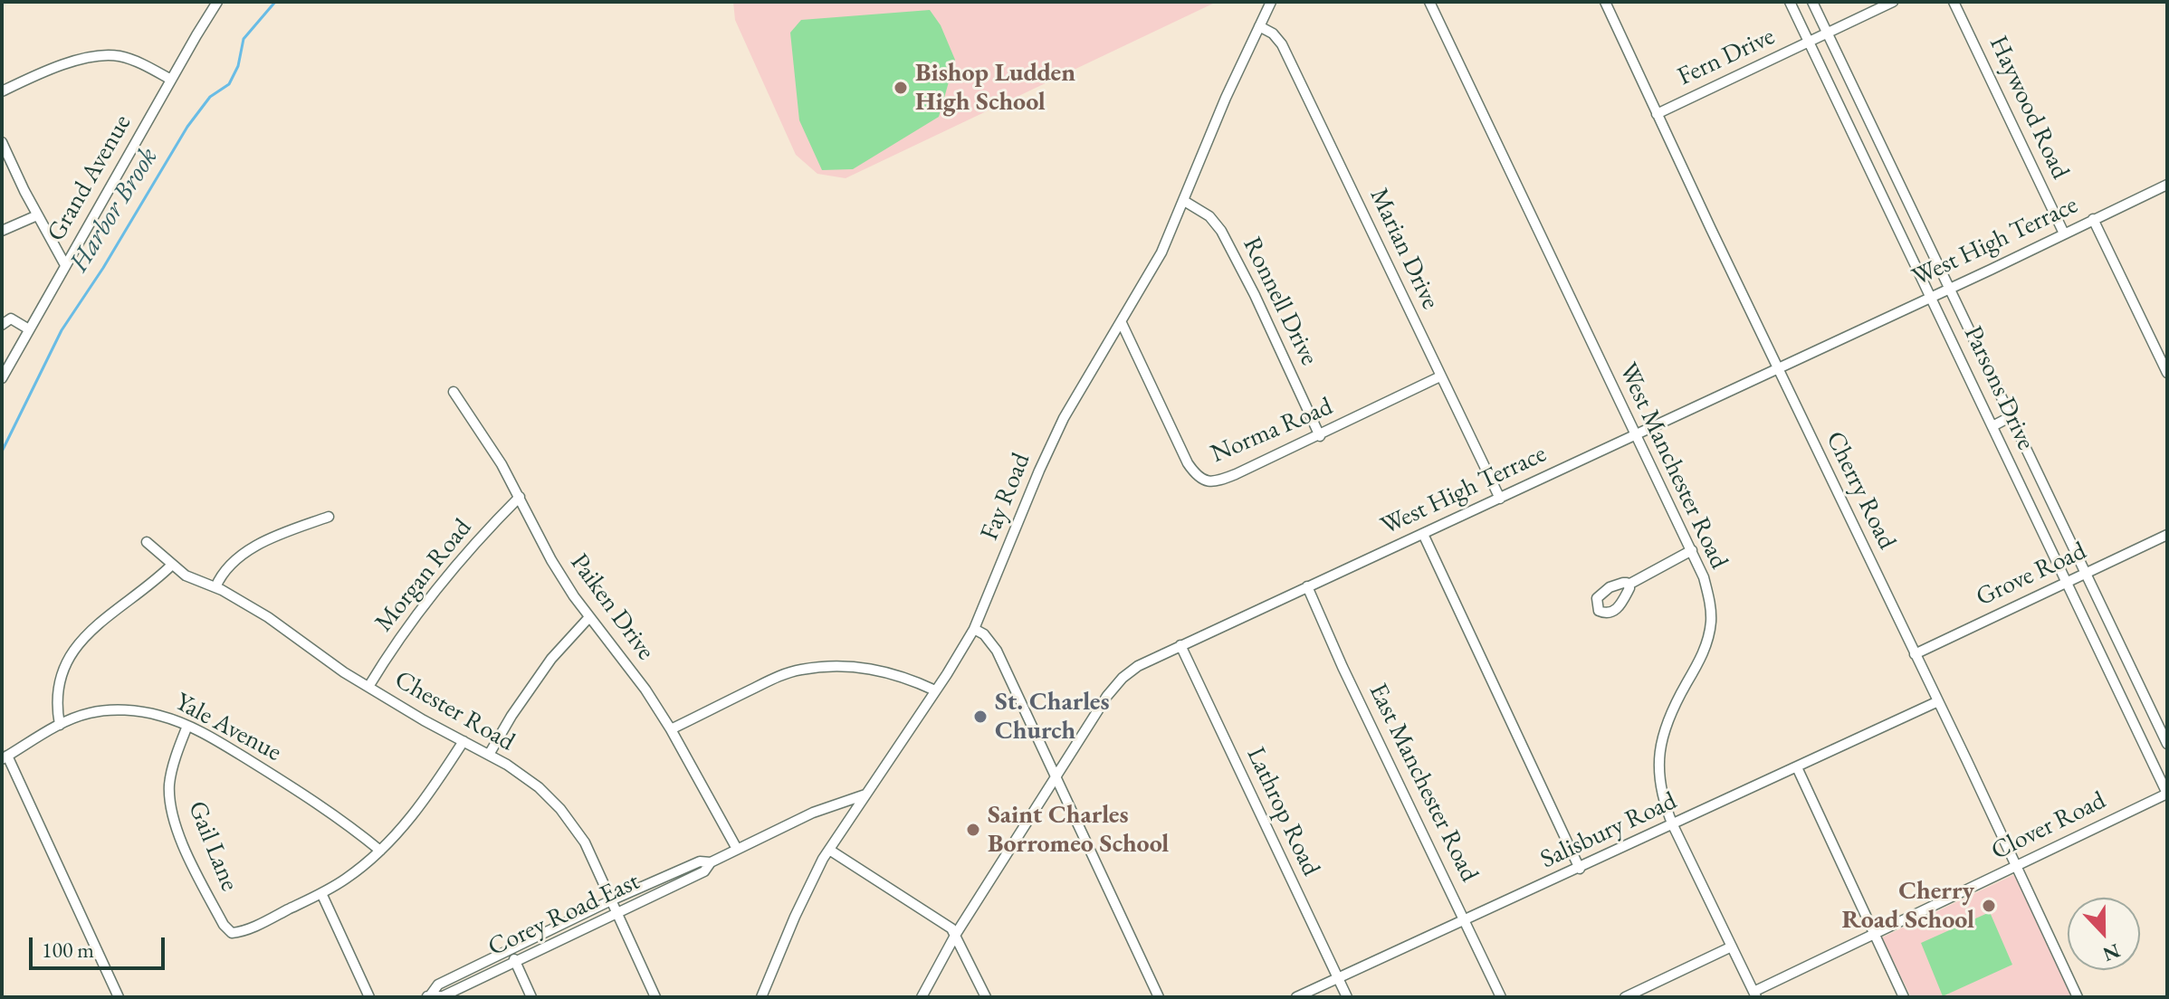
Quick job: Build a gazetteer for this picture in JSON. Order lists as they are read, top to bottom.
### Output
{
  "streets": {
    "street": [
      "Fern Drive",
      "Haywood Road",
      "Grand Avenue",
      "West High Terrace",
      "Marian Drive",
      "Ronnell Drive",
      "Parsons Drive",
      "Norma Road",
      "West Manchester Road",
      "Cherry Road",
      "Fay Road",
      "Grove Road",
      "Morgan Road",
      "Paiken Drive",
      "Chester Road",
      "Yale Avenue",
      "East Manchester Road",
      "Lathrop Road",
      "Clover Road",
      "Salisbury Road",
      "Gail Lane",
      "Corey Road East"
    ]
  },
  "crossings": [
    ["Fern Drive", "Parsons Drive"],
    ["Fern Drive", "Cherry Road"],
    ["Haywood Road", "West High Terrace"],
    ["West High Terrace", "Marian Drive"],
    ["West High Terrace", "Parsons Drive"],
    ["West High Terrace", "West Manchester Road"],
    ["West High Terrace", "Cherry Road"],
    ["West High Terrace", "East Manchester Road"],
    ["West High Terrace", "Lathrop Road"],
    ["Marian Drive", "Norma Road"],
    ["Marian Drive", "Fay Road"],
    ["Ronnell Drive", "Norma Road"],
    ["Ronnell Drive", "Fay Road"],
    ["Parsons Drive", "Grove Road"],
    ["Parsons Drive", "Clover Road"],
    ["Norma Road", "Fay Road"],
    ["West Manchester Road", "Clover Road"],
    ["West Manchester Road", "Salisbury Road"],
    ["Cherry Road", "Grove Road"],
    ["Cherry Road", "Clover Road"],
    ["Cherry Road", "Salisbury Road"],
    ["Fay Road", "Corey Road East"],
    ["Morgan Road", "Paiken Drive"],
    ["Morgan Road", "Chester Road"],
    ["Paiken Drive", "Corey Road East"],
    ["Chester Road", "Corey Road East"],
    ["Yale Avenue", "Gail Lane"],
    ["East Manchester Road", "Salisbury Road"],
    ["Lathrop Road", "Salisbury Road"]
  ],
  "water": ["Harbor Brook"],
  "places": [
    "Bishop Ludden High School",
    "St. Charles Church",
    "Saint Charles Borromeo School",
    "Cherry Road School"
  ],
  "scale_bar": "100 m",
  "north": "bottom"
}
